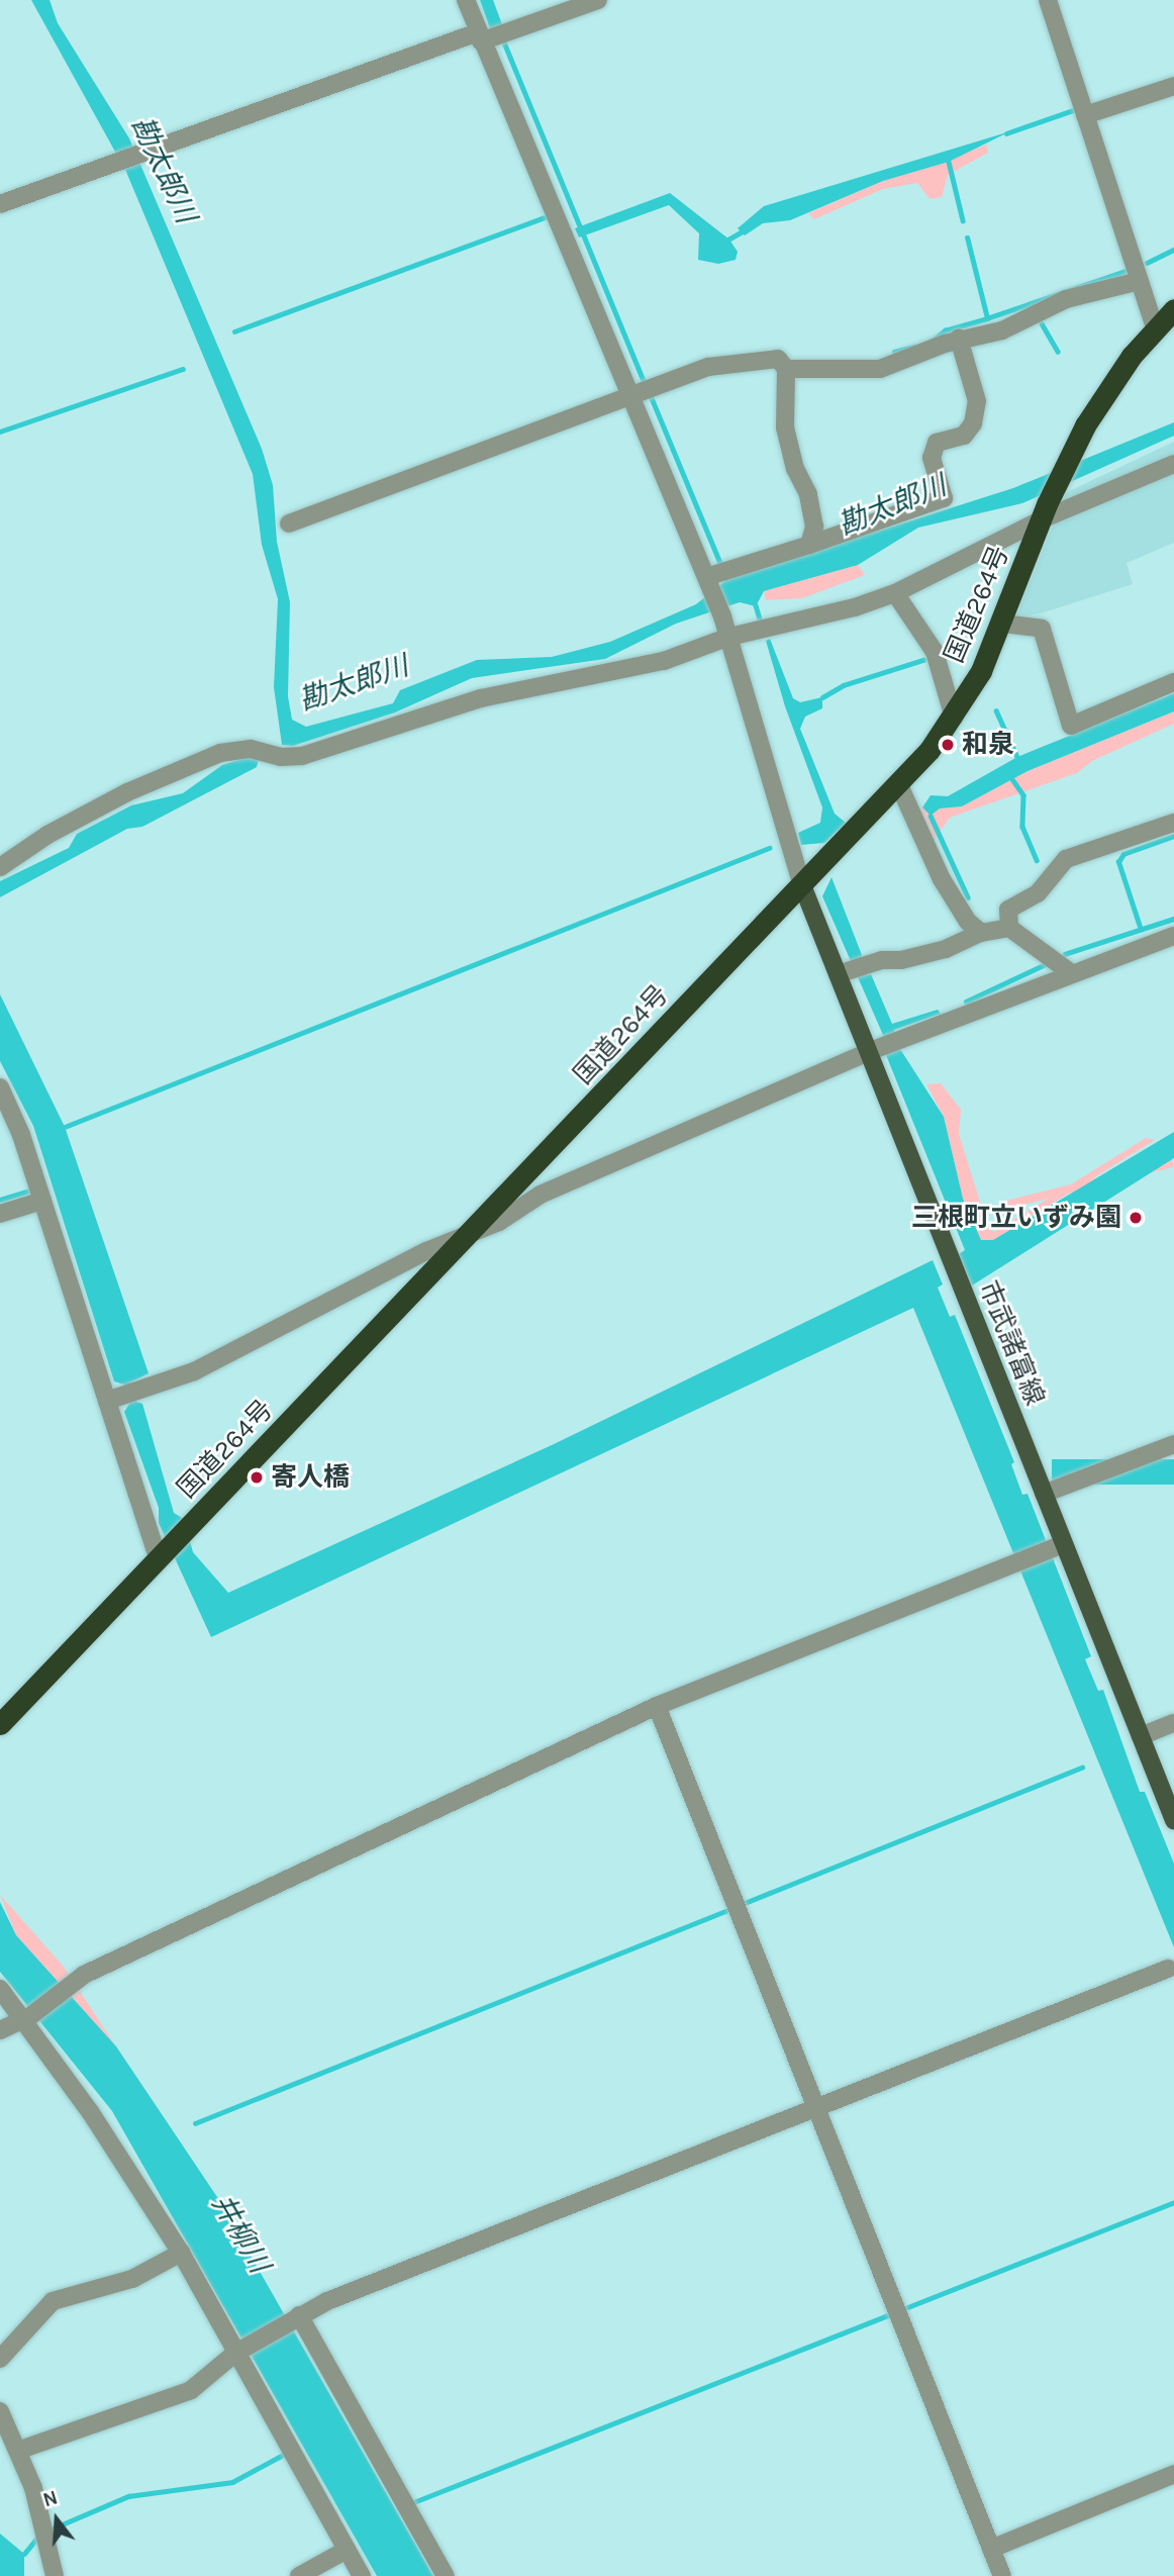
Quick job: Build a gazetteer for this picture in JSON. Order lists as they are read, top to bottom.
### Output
{
  "streets": {
    "highway": ["国道264号"],
    "main road": ["市武諸富線"]
  },
  "crossings": [
    ["国道264号", "市武諸富線"]
  ],
  "water": ["勘太郎川", "井柳川"],
  "places": ["和泉", "三根町立いずみ園", "寄人橋"],
  "north": "top"
}
